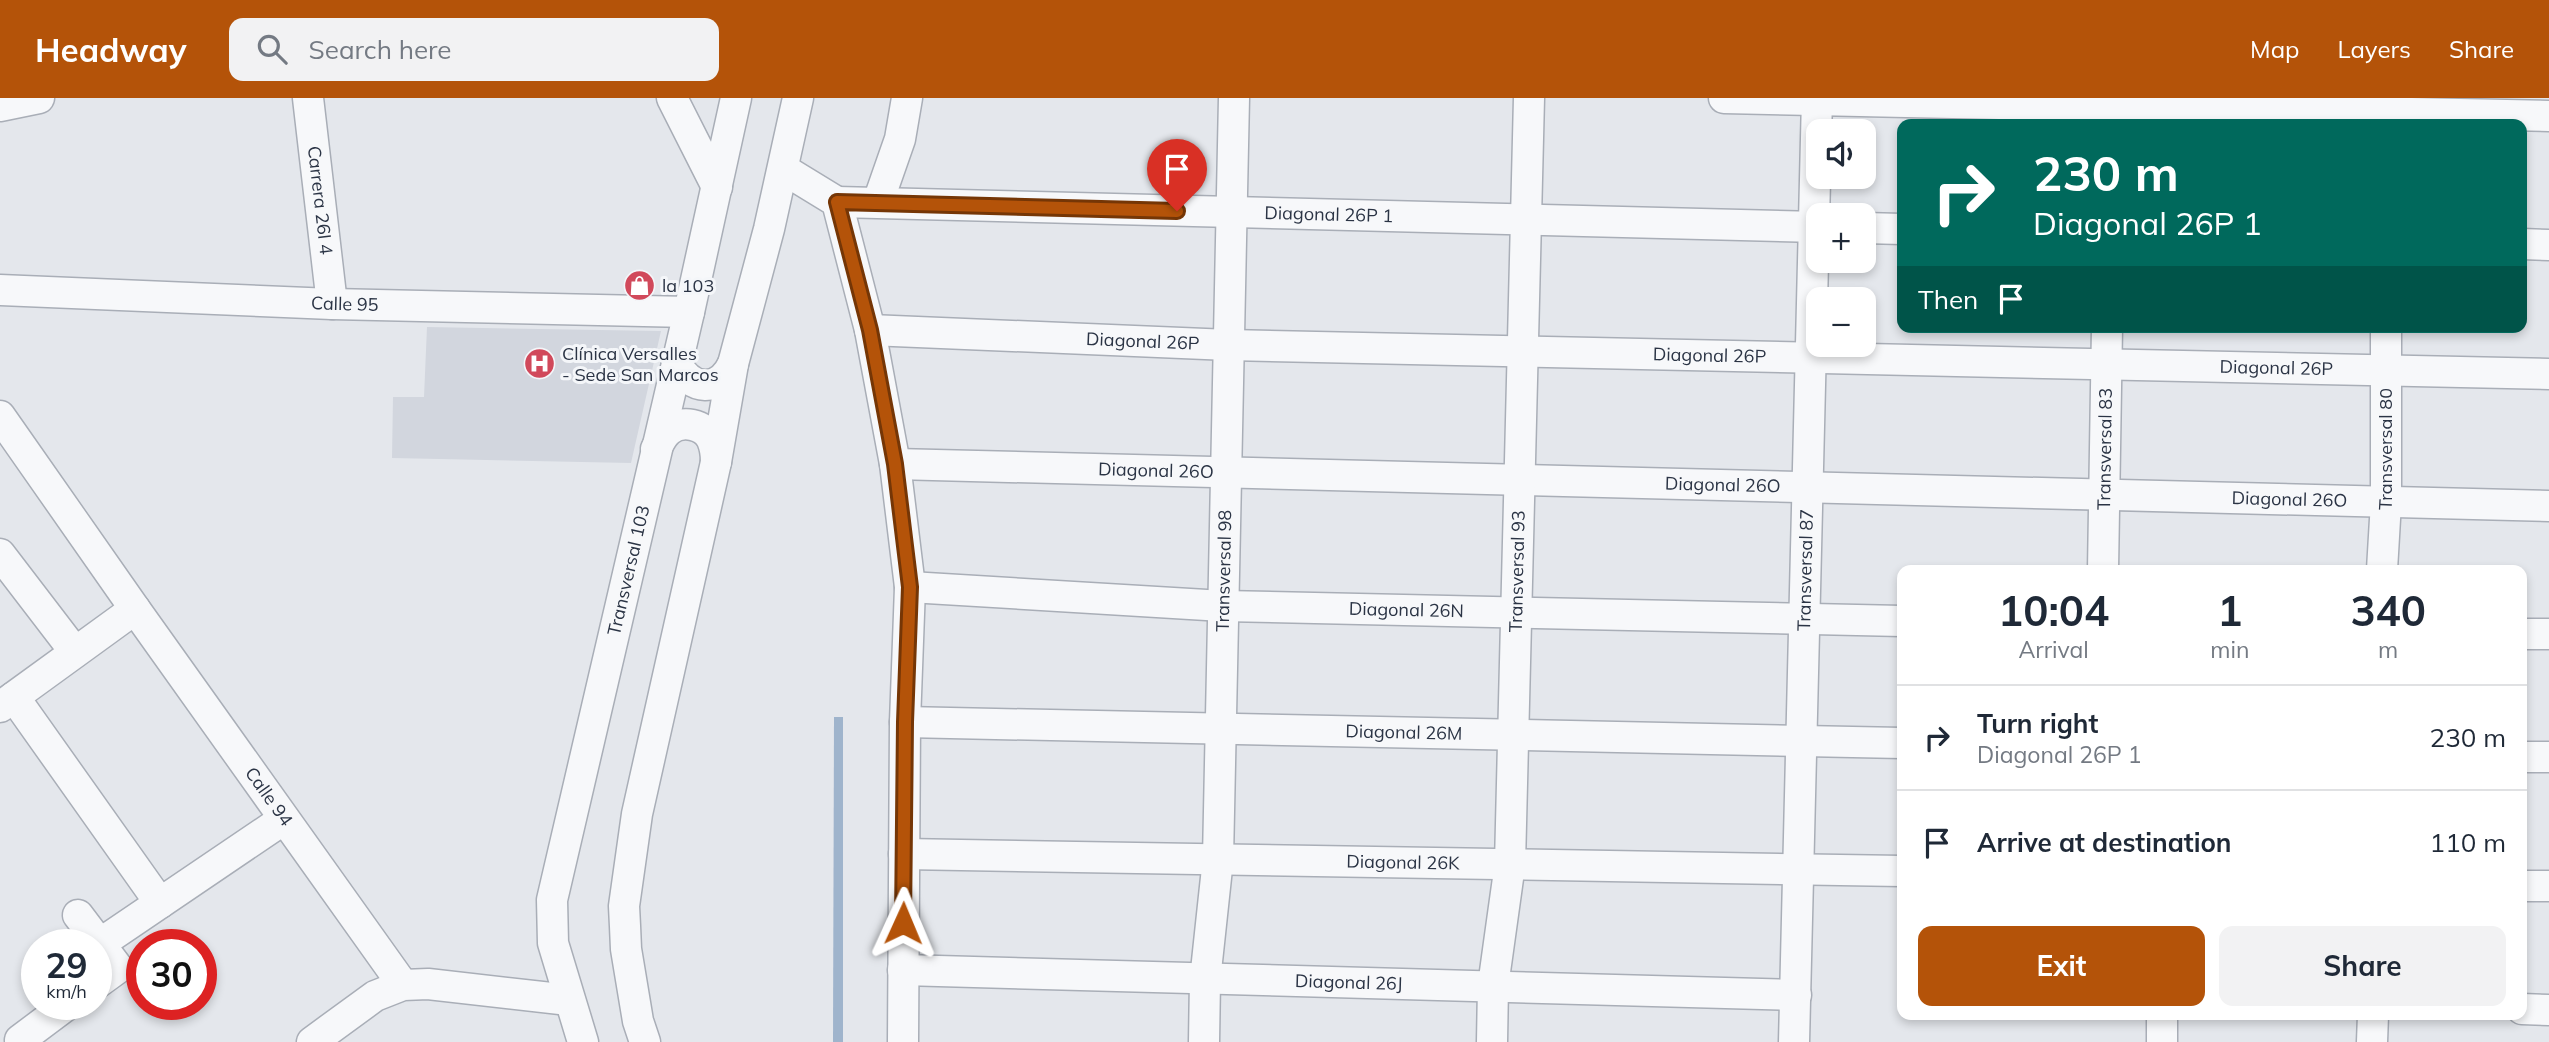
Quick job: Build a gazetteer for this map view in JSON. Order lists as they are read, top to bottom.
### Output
{
  "streets": {
    "street": [
      "Carrera 26I 4",
      "Diagonal 26P 1",
      "Calle 95",
      "Diagonal 26P",
      "Transversal 83",
      "Transversal 80",
      "Diagonal 26O",
      "Transversal 98",
      "Transversal 87",
      "Transversal 103",
      "Transversal 93",
      "Diagonal 26N",
      "Diagonal 26M",
      "Calle 94",
      "Diagonal 26K",
      "Diagonal 26J"
    ]
  },
  "crossings": [
    ["Carrera 26I 4", "Calle 95"],
    ["Diagonal 26P 1", "Transversal 98"],
    ["Diagonal 26P 1", "Transversal 93"],
    ["Calle 95", "Transversal 103"],
    ["Diagonal 26P", "Transversal 83"],
    ["Diagonal 26P", "Transversal 80"],
    ["Diagonal 26P", "Transversal 98"],
    ["Diagonal 26P", "Transversal 87"],
    ["Diagonal 26P", "Transversal 93"],
    ["Transversal 83", "Diagonal 26O"],
    ["Transversal 80", "Diagonal 26O"],
    ["Diagonal 26O", "Transversal 98"],
    ["Diagonal 26O", "Transversal 87"],
    ["Diagonal 26O", "Transversal 93"],
    ["Transversal 98", "Diagonal 26N"],
    ["Transversal 98", "Diagonal 26M"],
    ["Transversal 98", "Diagonal 26K"],
    ["Transversal 98", "Diagonal 26J"],
    ["Transversal 87", "Diagonal 26N"],
    ["Transversal 87", "Diagonal 26M"],
    ["Transversal 87", "Diagonal 26K"],
    ["Transversal 87", "Diagonal 26J"],
    ["Transversal 93", "Diagonal 26N"],
    ["Transversal 93", "Diagonal 26M"],
    ["Transversal 93", "Diagonal 26K"],
    ["Transversal 93", "Diagonal 26J"]
  ],
  "places": {
    "shop": ["la 103"],
    "hospital": ["Clínica Versalles - Sede San Marcos"]
  },
  "page": {
    "header": "Headway",
    "search": "Search here",
    "nav": ["Map", "Layers", "Share"],
    "map_buttons": ["+", "−"],
    "turn": ["230 m", "Diagonal 26P 1"],
    "then": "Then",
    "eta": [
      "10:04",
      "Arrival",
      "1",
      "min",
      "340",
      "m"
    ],
    "list": [
      {
        "name": "Turn right",
        "note": "Diagonal 26P 1",
        "value": "230 m"
      },
      {
        "name": "Arrive at destination",
        "value": "110 m"
      }
    ],
    "buttons": ["Exit", "Share"],
    "speed": "29 km/h",
    "limit": "30"
  }
}
